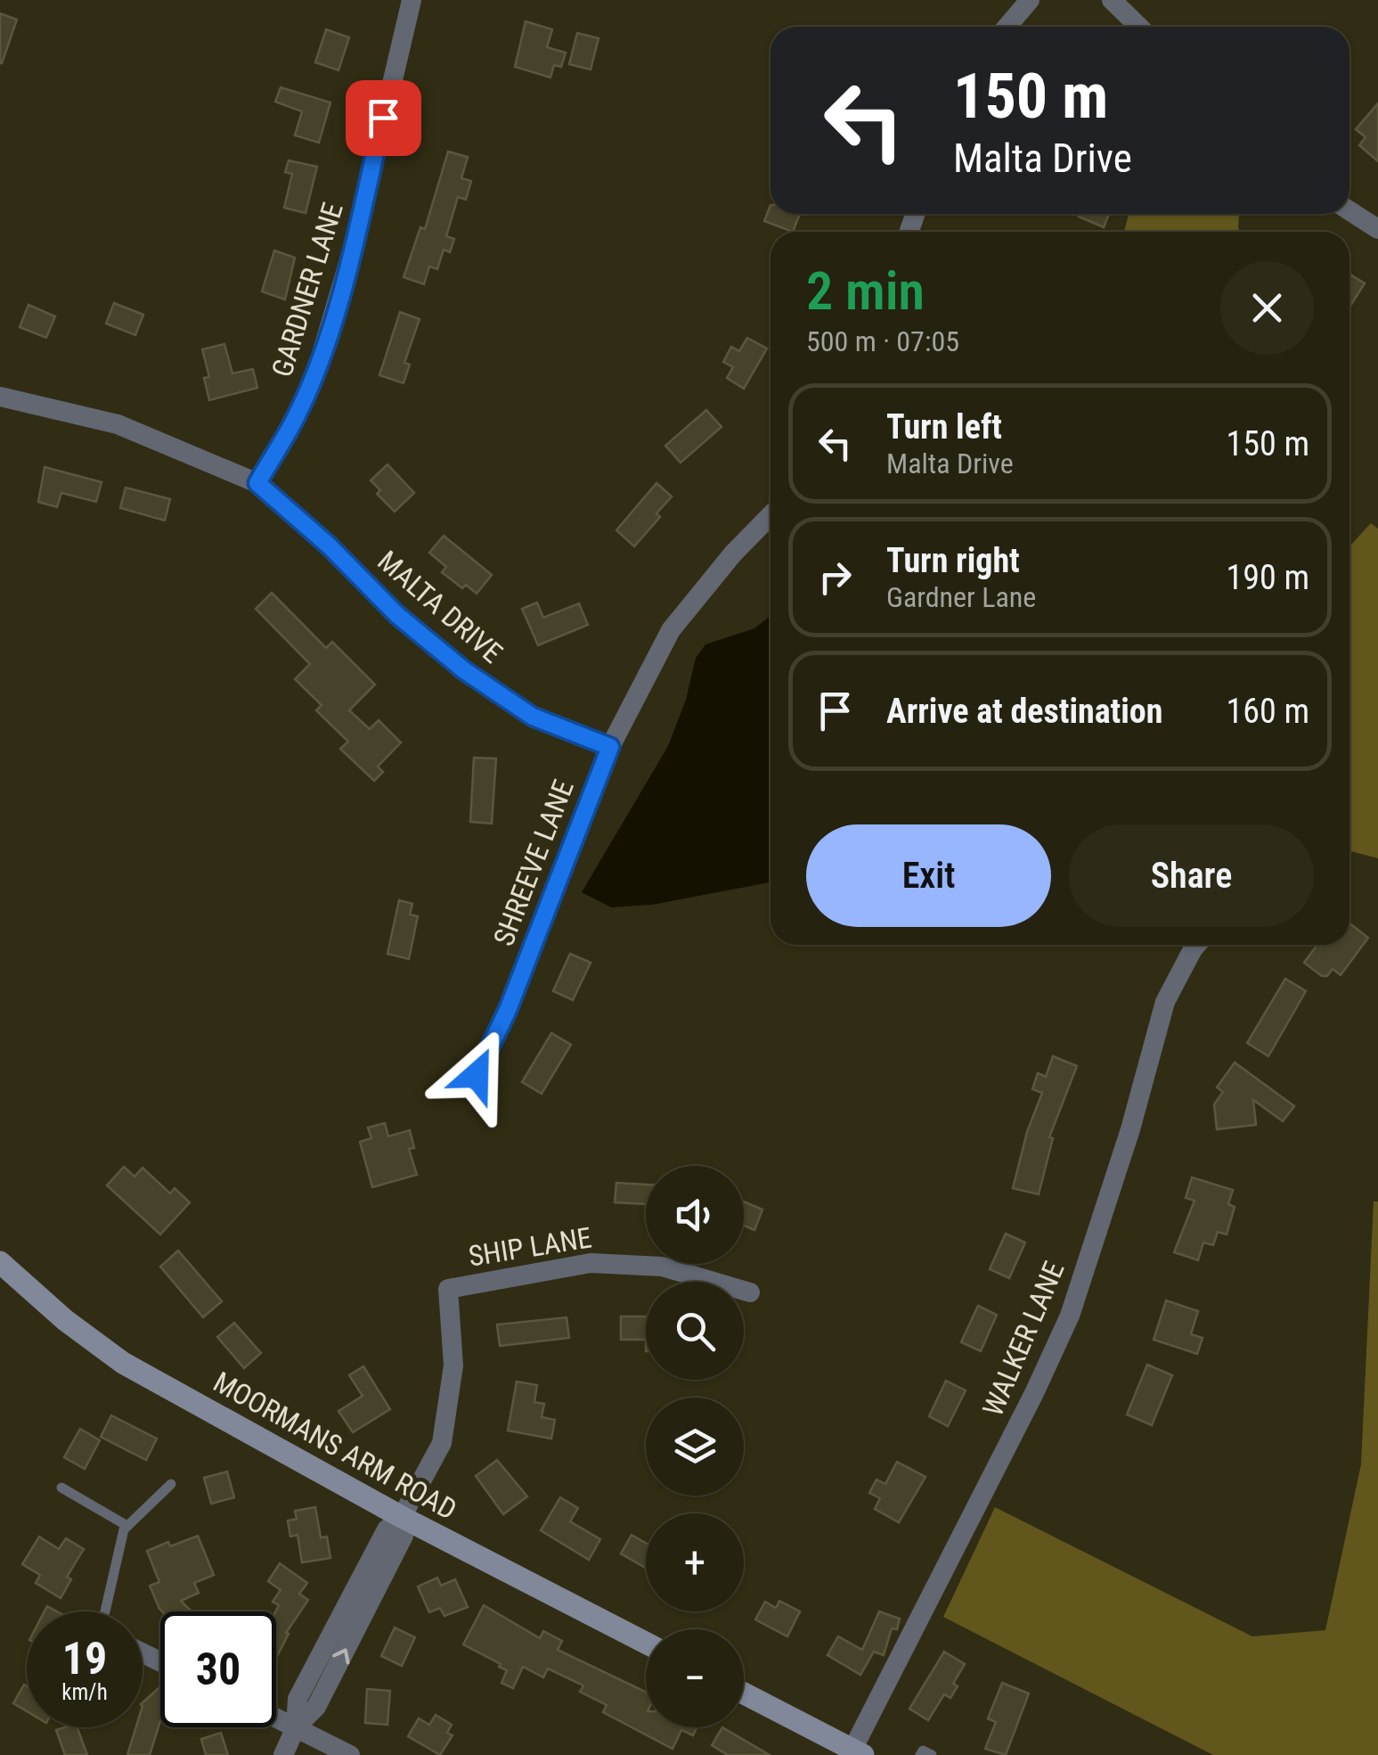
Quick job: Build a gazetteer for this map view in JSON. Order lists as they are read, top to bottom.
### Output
{
  "streets": {
    "street": [
      "GARDNER LANE",
      "MALTA DRIVE",
      "SHREEVE LANE",
      "SHIP LANE",
      "WALKER LANE",
      "MOORMANS ARM ROAD"
    ]
  },
  "crossings": [
    ["GARDNER LANE", "MALTA DRIVE"],
    ["MALTA DRIVE", "SHREEVE LANE"],
    ["SHIP LANE", "MOORMANS ARM ROAD"]
  ],
  "page": {
    "turn": ["150 m", "Malta Drive"],
    "heading": ["2 min", "500 m · 07:05"],
    "list": [
      {
        "name": "Turn left",
        "note": "Malta Drive",
        "value": "150 m"
      },
      {
        "name": "Turn right",
        "note": "Gardner Lane",
        "value": "190 m"
      },
      {
        "name": "Arrive at destination",
        "value": "160 m"
      }
    ],
    "buttons": ["Exit", "Share"],
    "map_buttons": ["+", "−"],
    "speed": "19 km/h",
    "limit": "30"
  }
}
